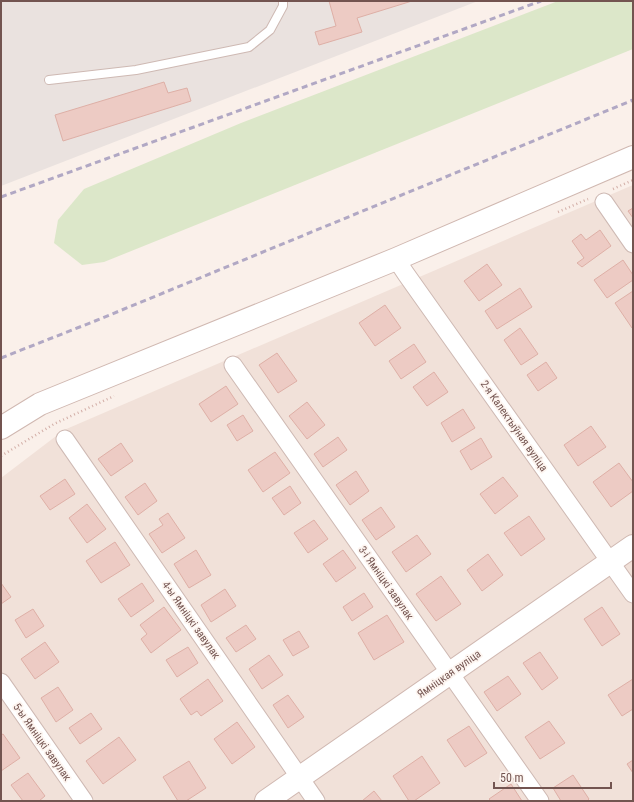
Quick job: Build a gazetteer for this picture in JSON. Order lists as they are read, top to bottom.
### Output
{
  "streets": {
    "main road": ["Ямніцкая вуліца"],
    "street": [
      "2-я Калектыўная вуліца",
      "3-і Ямніцкі завулак",
      "4-ы Ямніцкі завулак",
      "5-ы Ямніцкі завулак"
    ]
  },
  "crossings": [
    ["2-я Калектыўная вуліца", "Ямніцкая вуліца"],
    ["3-і Ямніцкі завулак", "Ямніцкая вуліца"],
    ["4-ы Ямніцкі завулак", "Ямніцкая вуліца"]
  ],
  "scale_bar": "50 m"
}
